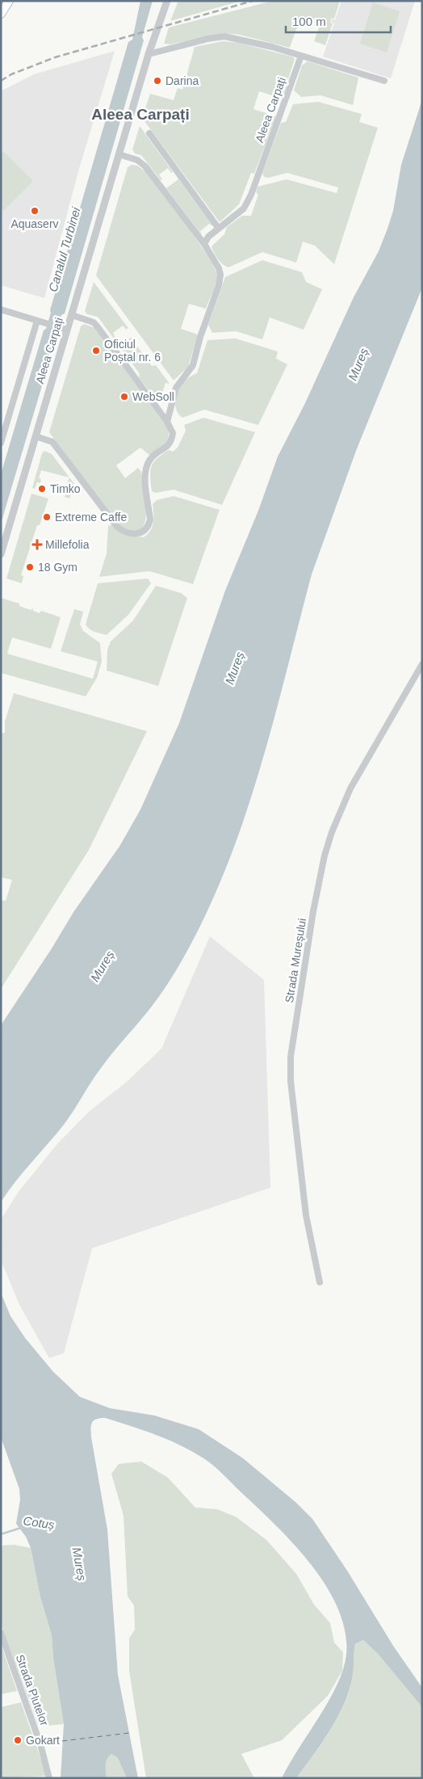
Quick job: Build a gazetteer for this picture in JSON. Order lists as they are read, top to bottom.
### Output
{
  "streets": {
    "street": ["Aleea Carpați", "Strada Mureșului", "Strada Plutelor"]
  },
  "districts": ["Aleea Carpați"],
  "water": ["Canalul Turbinei", "Mureș", "Cotuș"],
  "places": {
    "other": [
      "Darina",
      "Aquaserv",
      "Oficiul Poștal nr. 6",
      "WebSoll",
      "Timko",
      "Extreme Caffe",
      "18 Gym",
      "Gokart"
    ],
    "health": ["Millefolia"]
  },
  "scale_bar": "100 m"
}
